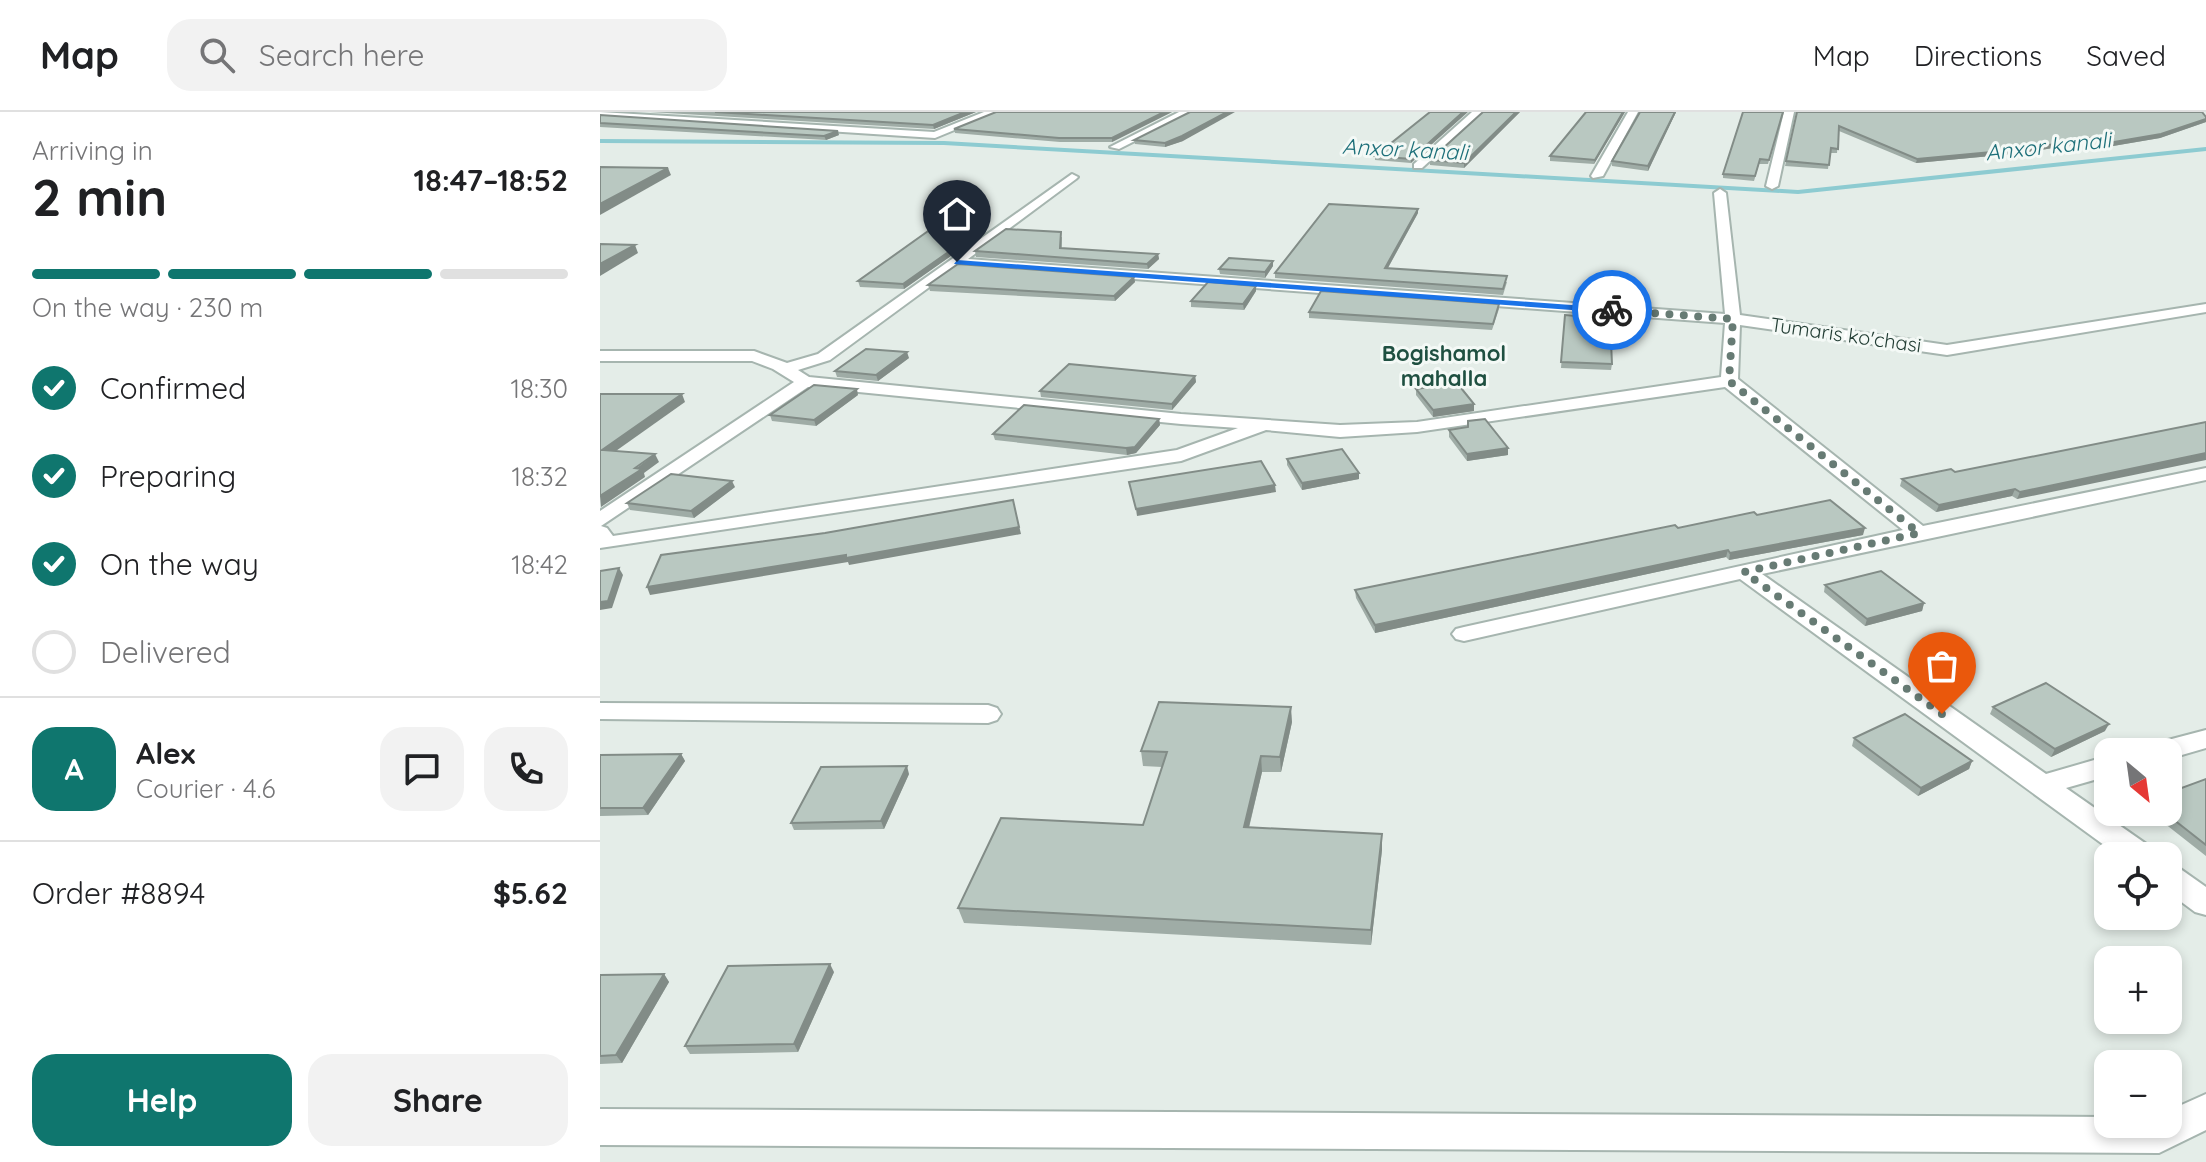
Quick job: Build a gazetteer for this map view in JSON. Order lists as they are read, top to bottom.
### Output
{
  "streets": {
    "street": ["Tumaris ko'chasi"]
  },
  "districts": ["Bogishamol mahalla"],
  "water": ["Anxor kanali"],
  "north": "bottom right",
  "page": {
    "header": "Map",
    "search": "Search here",
    "nav": ["Map", "Directions", "Saved"],
    "heading": ["2 min", "Arriving in", "18:47–18:52"],
    "panel": [
      "Alex",
      "Courier · 4.6",
      "Order #8894",
      "$5.62"
    ],
    "bar": "On the way · 230 m",
    "list": [
      ["Confirmed", "18:30"],
      ["Preparing", "18:32"],
      ["On the way", "18:42"],
      "Delivered"
    ],
    "round": "A",
    "map_buttons": ["+", "−"],
    "buttons": ["Help", "Share"]
  }
}
